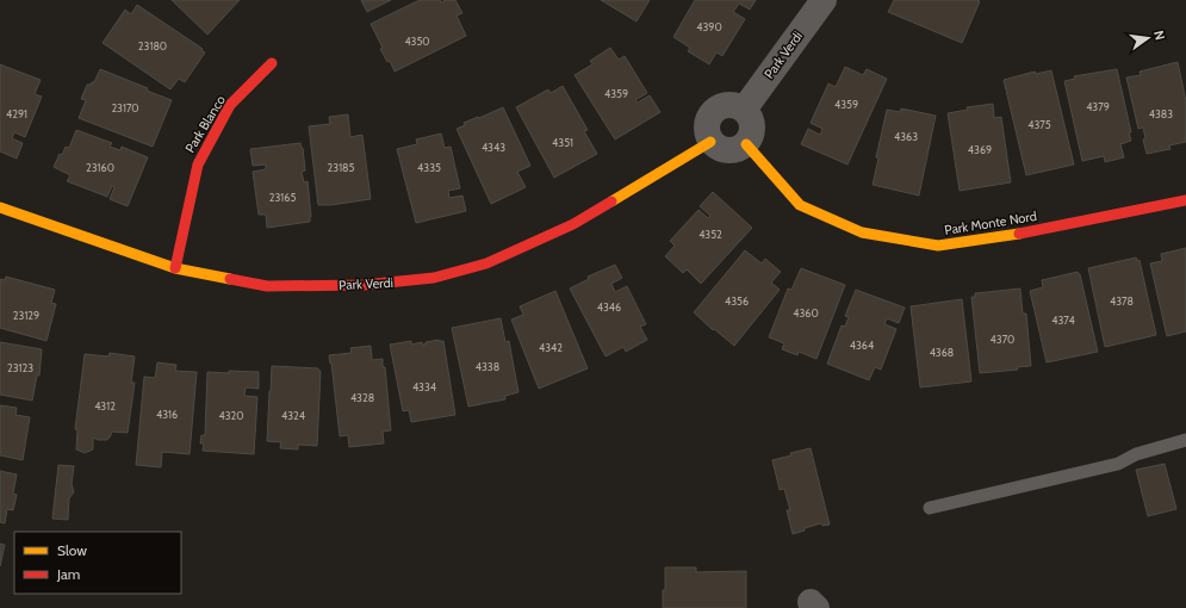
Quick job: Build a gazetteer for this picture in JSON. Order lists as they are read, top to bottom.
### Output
{
  "streets": {
    "street": ["Park Verdi", "Park Blanco", "Park Monte Nord"]
  },
  "crossings": [
    ["Park Verdi", "Park Blanco"],
    ["Park Verdi", "Park Monte Nord"]
  ],
  "house_numbers": [
    "4390",
    "4350",
    "23180",
    "4359",
    "4359",
    "4379",
    "23170",
    "4291",
    "4383",
    "4375",
    "4363",
    "4351",
    "4343",
    "4369",
    "23160",
    "23185",
    "4335",
    "23165",
    "4352",
    "4356",
    "4378",
    "4346",
    "4360",
    "23129",
    "4374",
    "4370",
    "4364",
    "4342",
    "4368",
    "4338",
    "23123",
    "4334",
    "4328",
    "4312",
    "4316",
    "4320",
    "4324"
  ],
  "legend": ["Slow", "Jam"],
  "north": "right"
}
